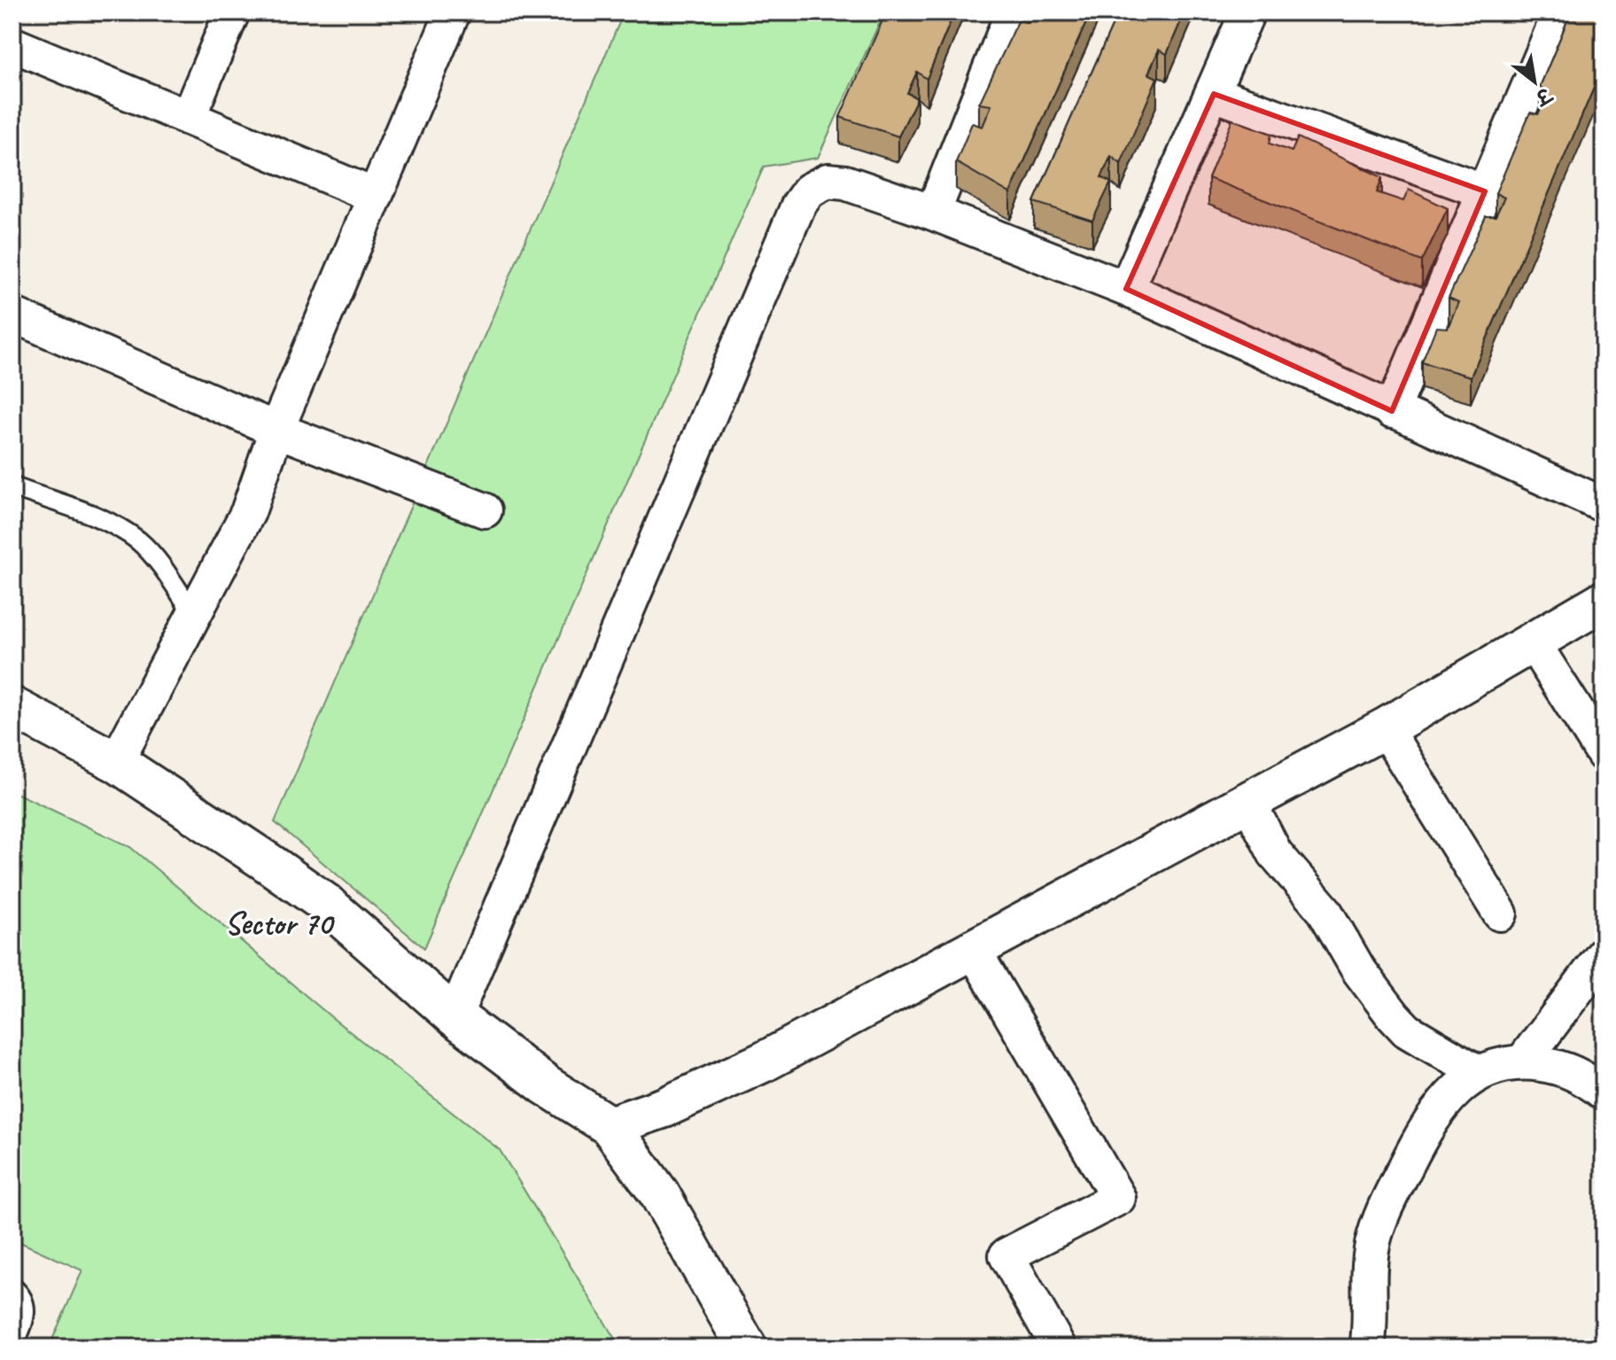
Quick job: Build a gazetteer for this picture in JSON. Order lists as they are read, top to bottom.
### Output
{
  "districts": ["Sector 70"],
  "north": "bottom right"
}
